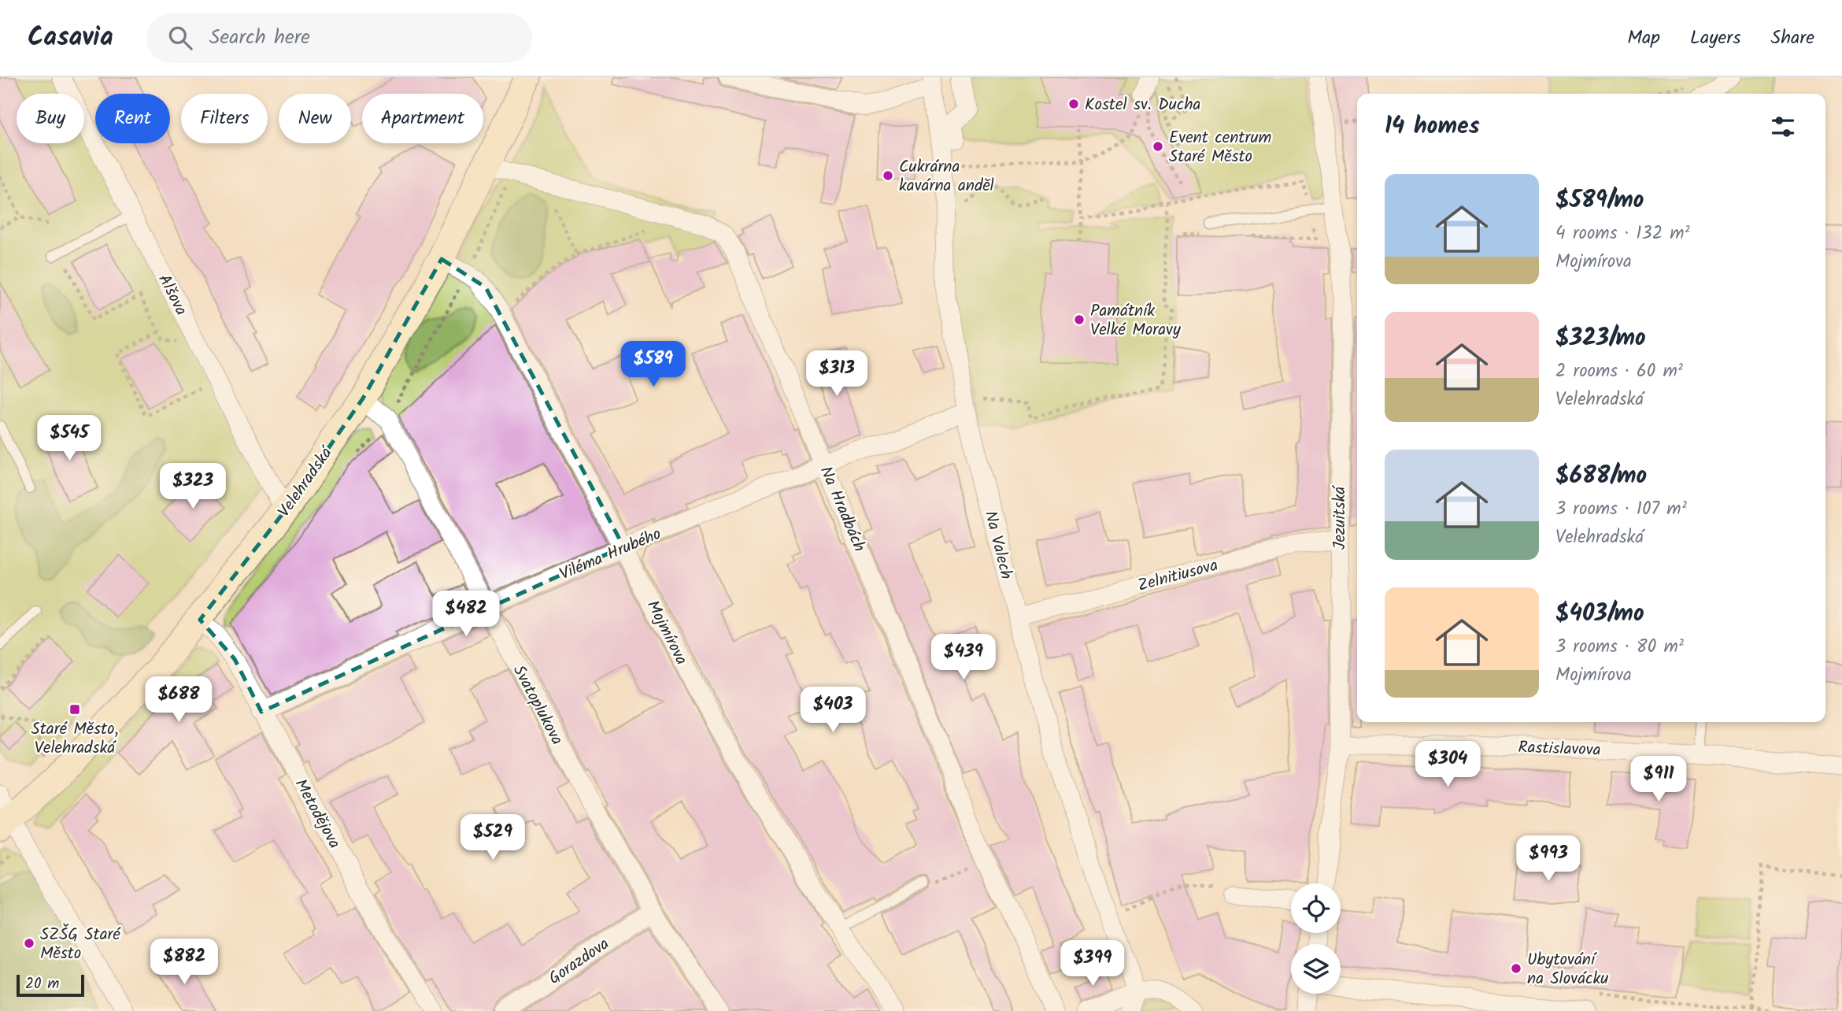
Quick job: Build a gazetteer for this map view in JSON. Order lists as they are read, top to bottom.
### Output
{
  "streets": {
    "street": [
      "Alšova",
      "Velehradská",
      "Na Hradbách",
      "Jezuitská",
      "Na Valech",
      "Viléma Hrubého",
      "Zelnitiusova",
      "Mojmírova",
      "Svatoplukova",
      "Rastislavova",
      "Metodějova",
      "Gorazdova"
    ]
  },
  "crossings": [
    ["Alšova", "Velehradská"],
    ["Velehradská", "Na Hradbách"],
    ["Velehradská", "Mojmírova"],
    ["Velehradská", "Svatoplukova"],
    ["Velehradská", "Metodějova"],
    ["Na Hradbách", "Viléma Hrubého"],
    ["Jezuitská", "Zelnitiusova"],
    ["Jezuitská", "Rastislavova"],
    ["Na Valech", "Viléma Hrubého"],
    ["Na Valech", "Zelnitiusova"],
    ["Viléma Hrubého", "Mojmírova"],
    ["Viléma Hrubého", "Svatoplukova"],
    ["Viléma Hrubého", "Metodějova"],
    ["Svatoplukova", "Gorazdova"]
  ],
  "places": {
    "other": [
      "Kostel sv. Ducha",
      "Event centrum Staré Město",
      "Cukrárna kavárna anděl",
      "Památník Velké Moravy",
      "SZŠG Staré Město",
      "Ubytování na Slovácku"
    ],
    "transit": ["Staré Město, Velehradská"]
  },
  "scale_bar": "20 m",
  "page": {
    "header": "Casavia",
    "search": "Search here",
    "nav": ["Map", "Layers", "Share"],
    "chip": [
      "Buy",
      "Rent",
      "Filters",
      "New",
      "Apartment"
    ],
    "heading": "14 homes",
    "list": [
      {
        "name": "$589/mo",
        "note": "4 rooms · 132 m² · Mojmírova"
      },
      {
        "name": "$323/mo",
        "note": "2 rooms · 60 m² · Velehradská"
      },
      {
        "name": "$688/mo",
        "note": "3 rooms · 107 m² · Velehradská"
      },
      {
        "name": "$403/mo",
        "note": "3 rooms · 80 m² · Mojmírova"
      }
    ],
    "price": [
      "$589",
      "$313",
      "$545",
      "$323",
      "$482",
      "$439",
      "$688",
      "$403",
      "$304",
      "$911",
      "$529",
      "$993",
      "$882",
      "$399"
    ],
    "scale": "20 m"
  }
}
